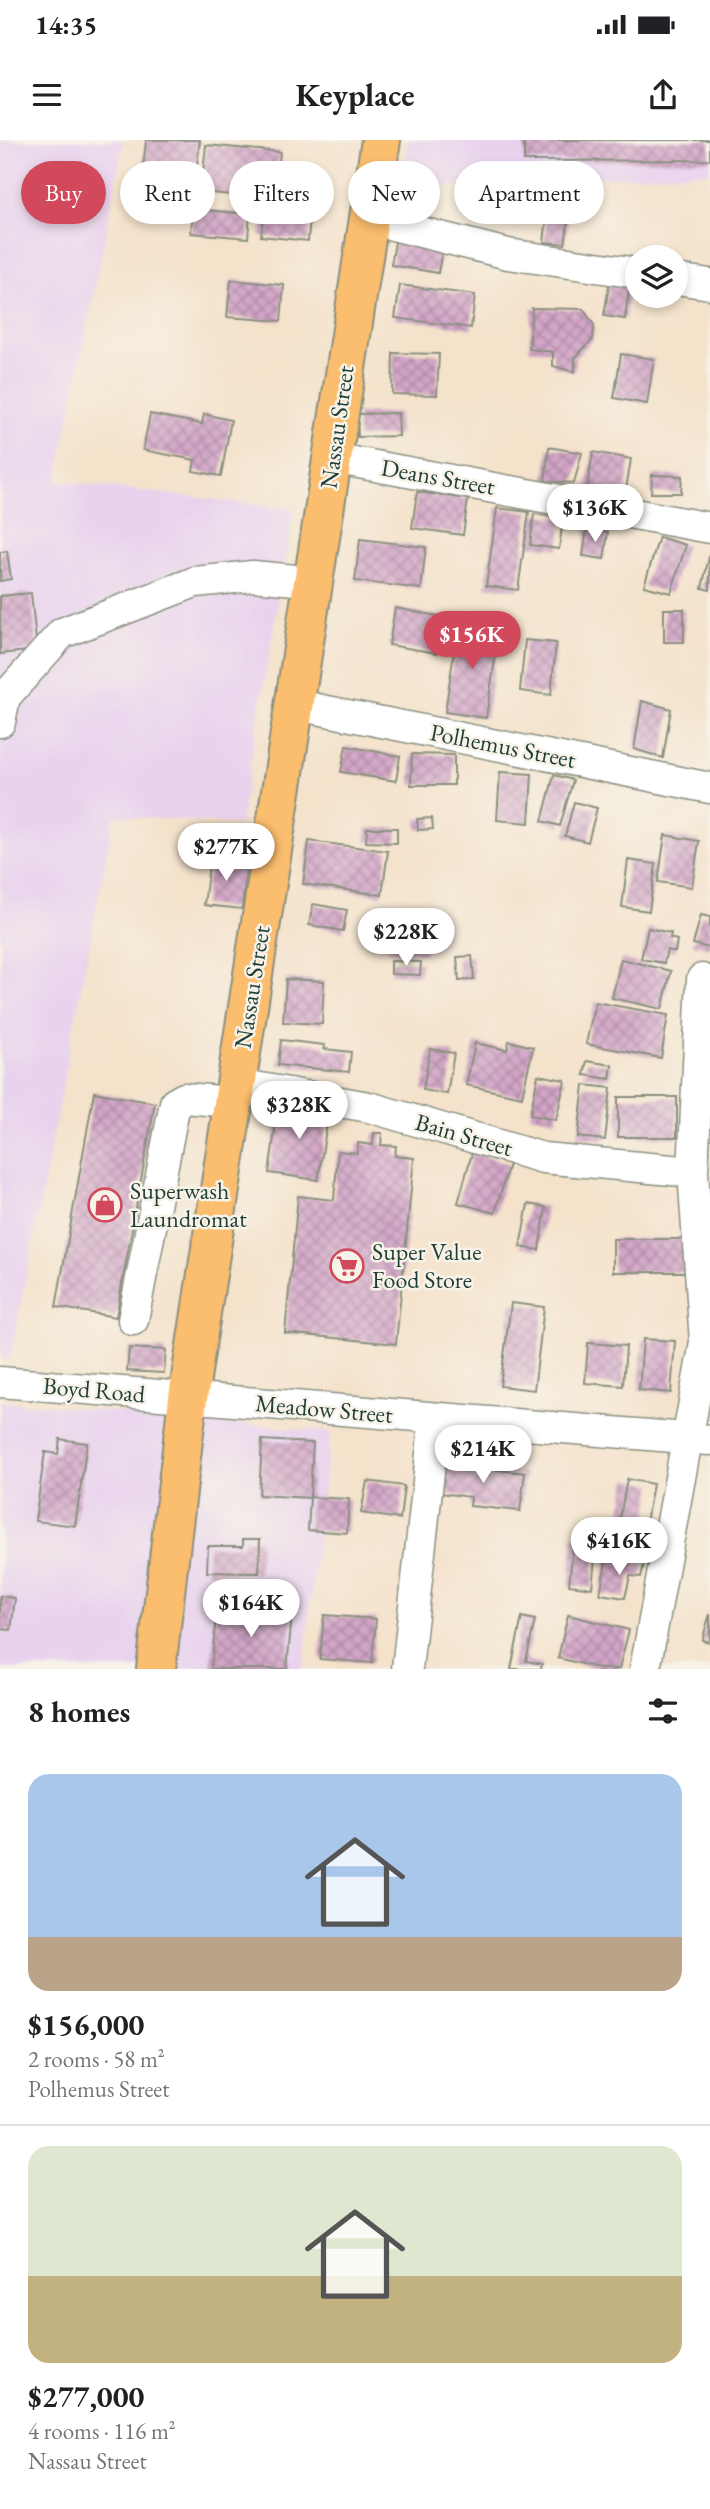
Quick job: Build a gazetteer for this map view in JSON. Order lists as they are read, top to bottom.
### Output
{
  "streets": {
    "main road": ["Nassau Street"],
    "street": [
      "Deans Street",
      "Polhemus Street",
      "Bain Street",
      "Boyd Road",
      "Meadow Street"
    ]
  },
  "crossings": [
    ["Nassau Street", "Deans Street"],
    ["Nassau Street", "Polhemus Street"],
    ["Nassau Street", "Bain Street"],
    ["Nassau Street", "Boyd Road"],
    ["Nassau Street", "Meadow Street"],
    ["Boyd Road", "Meadow Street"]
  ],
  "places": {
    "shop": ["Superwash Laundromat"],
    "supermarket": ["Super Value Food Store"]
  },
  "page": {
    "status": "14:35",
    "header": "Keyplace",
    "chip": [
      "Buy",
      "Rent",
      "Filters",
      "New",
      "Apartment"
    ],
    "price": [
      "$136K",
      "$156K",
      "$277K",
      "$228K",
      "$328K",
      "$214K",
      "$416K",
      "$164K"
    ],
    "heading": "8 homes",
    "list": [
      {
        "name": "$156,000",
        "note": "2 rooms · 58 m² · Polhemus Street"
      },
      {
        "name": "$277,000",
        "note": "4 rooms · 116 m² · Nassau Street"
      }
    ]
  }
}
